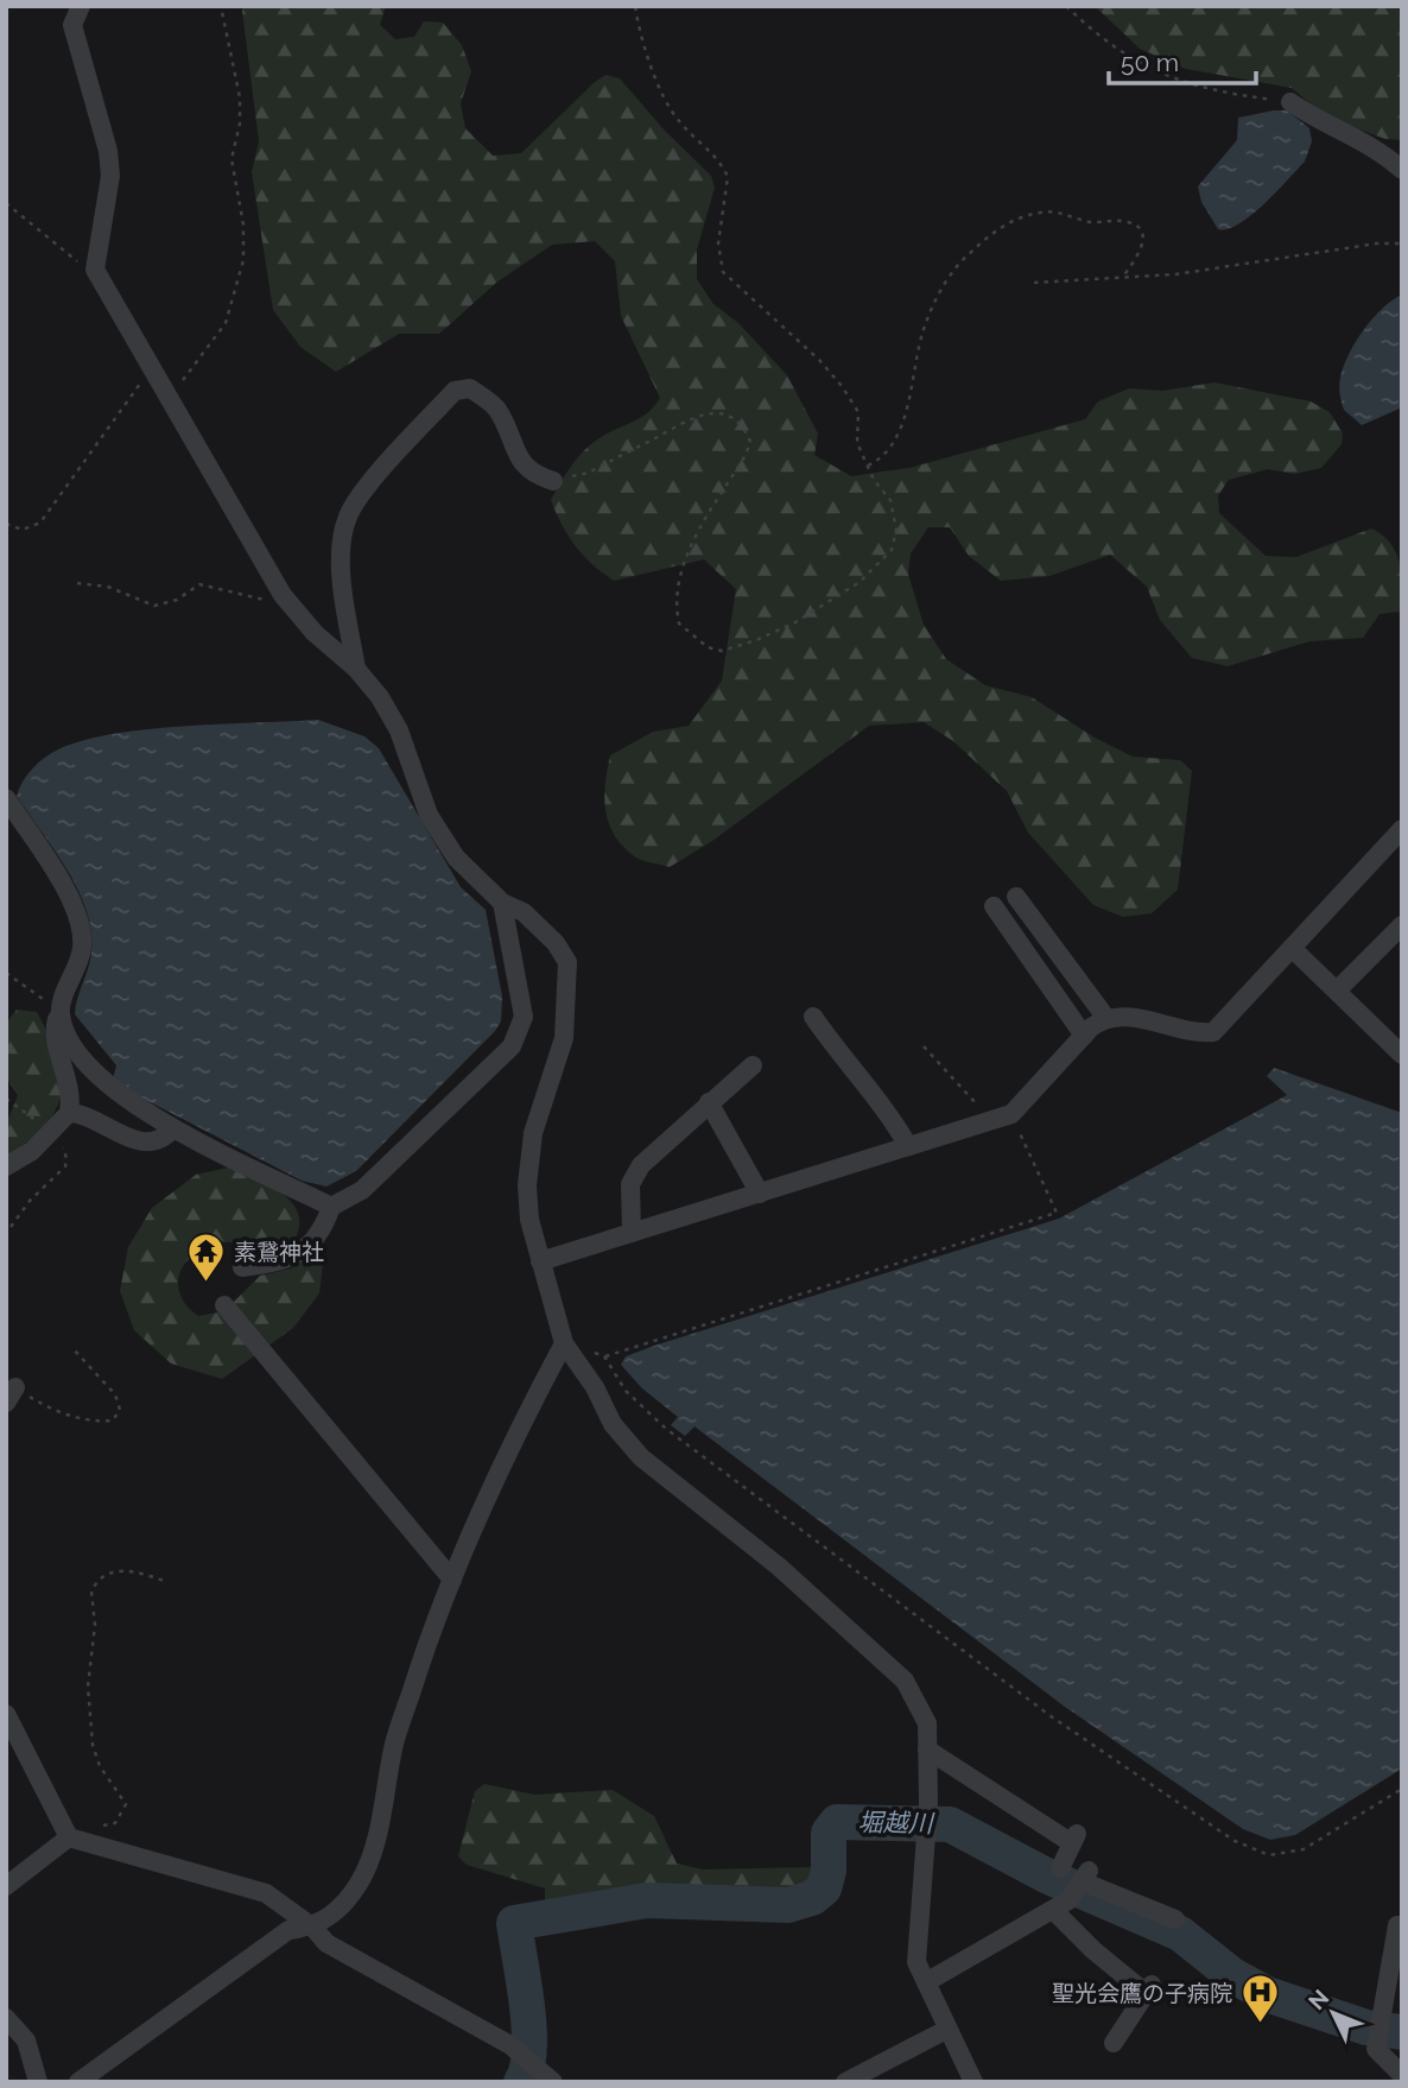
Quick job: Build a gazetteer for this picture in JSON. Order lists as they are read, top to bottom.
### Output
{
  "water": ["堀越川"],
  "places": {
    "temple": ["素鵞神社"],
    "hospital": ["聖光会鷹の子病院"]
  },
  "scale_bar": "50 m",
  "north": "top left"
}
